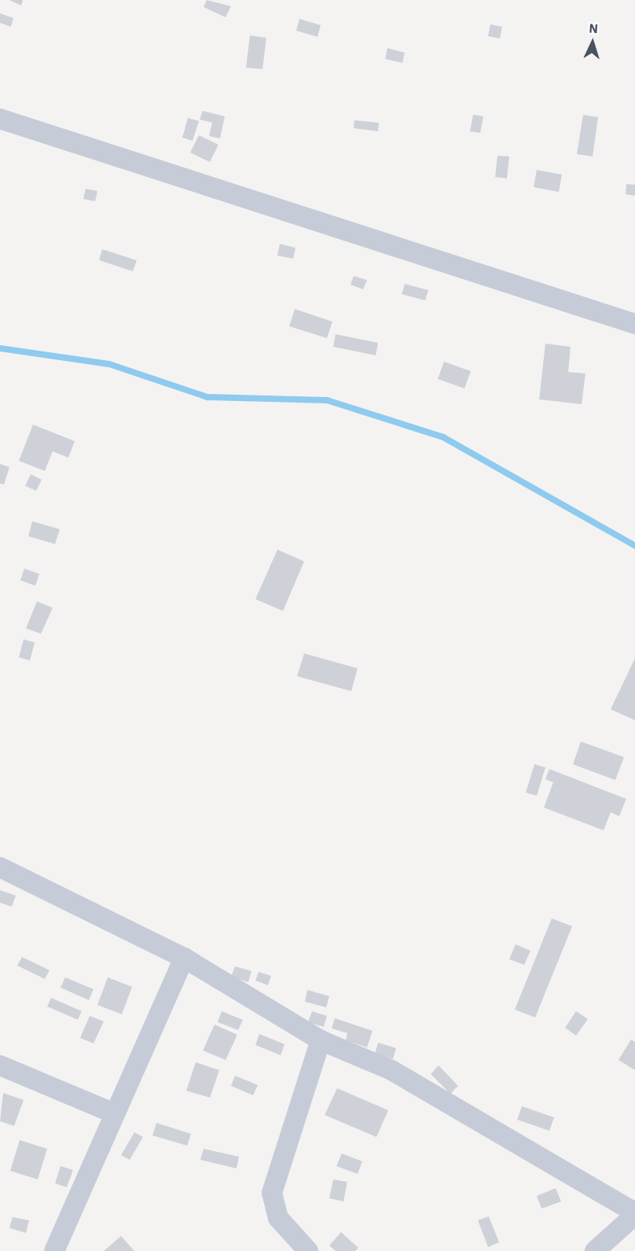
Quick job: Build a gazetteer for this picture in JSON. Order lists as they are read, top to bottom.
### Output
{
  "north": "top"
}
